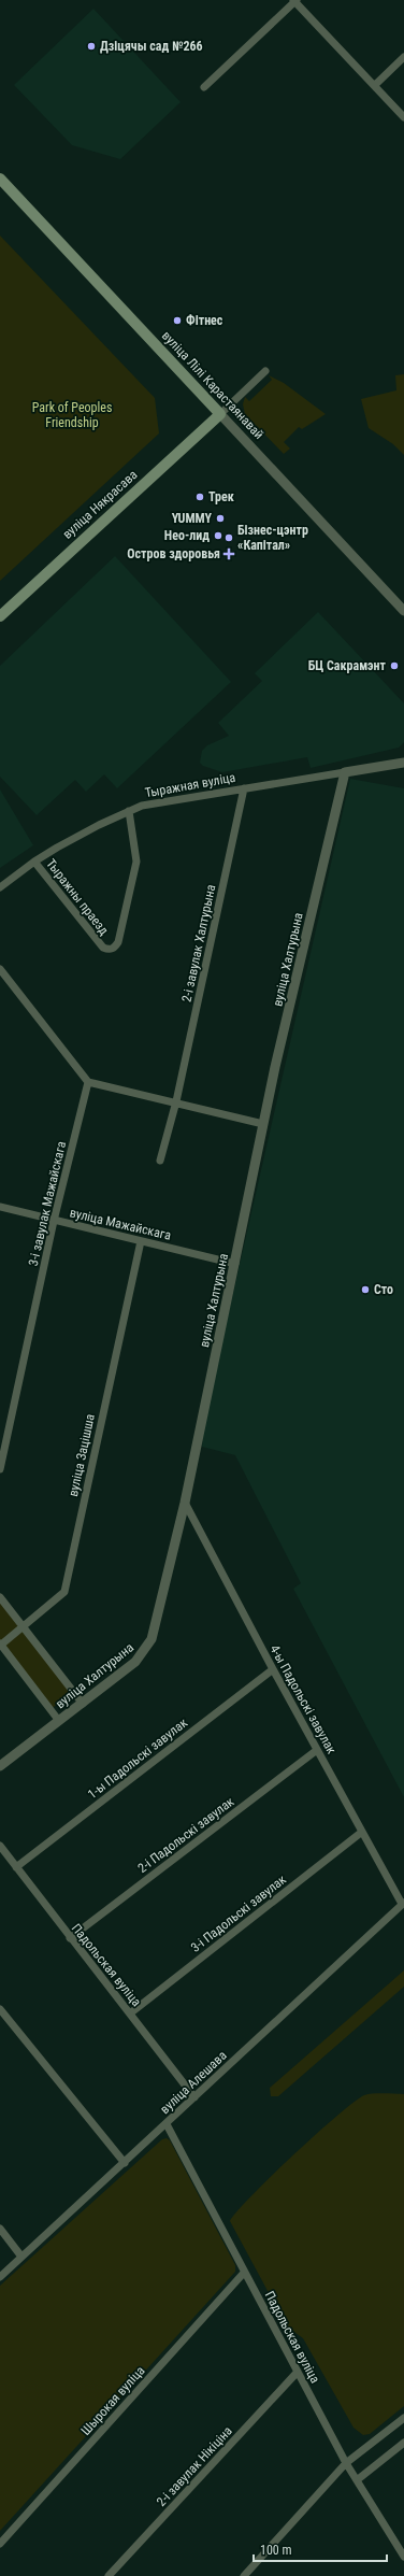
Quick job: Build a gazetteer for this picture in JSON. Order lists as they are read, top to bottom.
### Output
{
  "streets": {
    "main road": ["вуліца Лілі Карастаянавай", "вуліца Някрасава"],
    "street": [
      "Тыражная вуліца",
      "Тыражны праезд",
      "2-і завулак Халтурына",
      "вуліца Халтурына",
      "3-і завулак Мажайскага",
      "вуліца Мажайскага",
      "вуліца Зацішша",
      "4-ы Падольскі завулак",
      "1-ы Падольскі завулак",
      "2-і Падольскі завулак",
      "3-і Падольскі завулак",
      "Падольская вуліца",
      "вуліца Алешава",
      "Шырокая вуліца",
      "2-і завулак Нікіціна"
    ]
  },
  "crossings": [
    ["вуліца Лілі Карастаянавай", "вуліца Някрасава"],
    ["Тыражная вуліца", "Тыражны праезд"],
    ["Тыражная вуліца", "2-і завулак Халтурына"],
    ["Тыражная вуліца", "вуліца Халтурына"],
    ["вуліца Халтурына", "вуліца Мажайскага"],
    ["вуліца Халтурына", "4-ы Падольскі завулак"],
    ["3-і завулак Мажайскага", "вуліца Мажайскага"],
    ["вуліца Мажайскага", "вуліца Зацішша"],
    ["4-ы Падольскі завулак", "1-ы Падольскі завулак"],
    ["4-ы Падольскі завулак", "2-і Падольскі завулак"],
    ["4-ы Падольскі завулак", "3-і Падольскі завулак"],
    ["4-ы Падольскі завулак", "вуліца Алешава"],
    ["1-ы Падольскі завулак", "Падольская вуліца"],
    ["2-і Падольскі завулак", "Падольская вуліца"],
    ["3-і Падольскі завулак", "Падольская вуліца"],
    ["Падольская вуліца", "вуліца Алешава"],
    ["Падольская вуліца", "Шырокая вуліца"],
    ["Падольская вуліца", "2-і завулак Нікіціна"]
  ],
  "parks": ["Park of Peoples Friendship"],
  "places": {
    "other": [
      "Дзіцячы сад №266",
      "Фітнес",
      "Трек",
      "YUMMY",
      "Нео-лид",
      "Бізнес-цэнтр «Капітал»",
      "БЦ Сакрамэнт",
      "Сто"
    ],
    "health": ["Остров здоровья"]
  },
  "scale_bar": "100 m"
}
